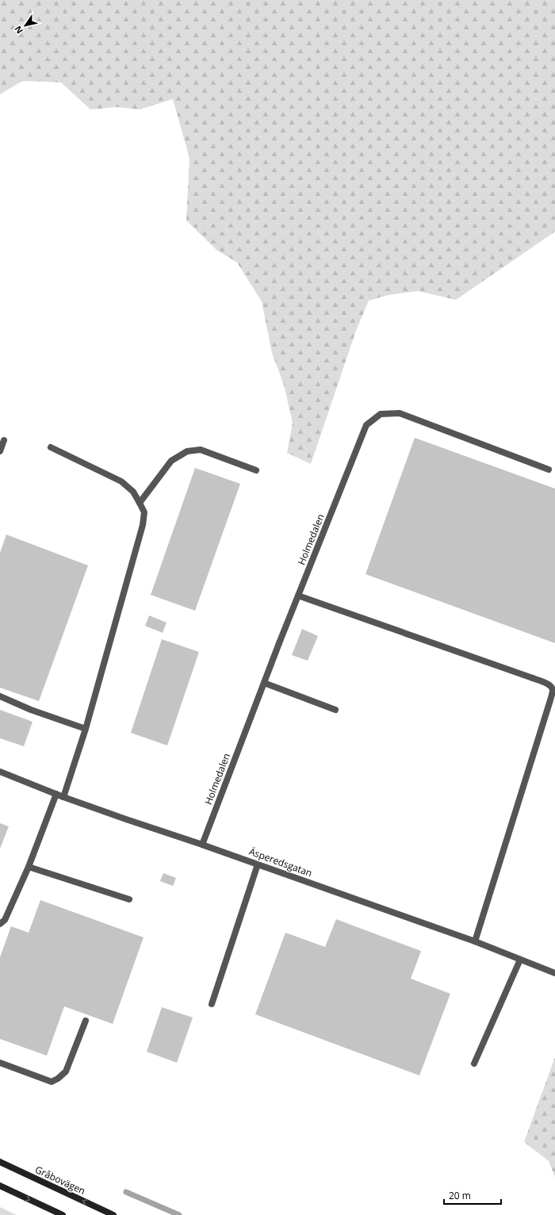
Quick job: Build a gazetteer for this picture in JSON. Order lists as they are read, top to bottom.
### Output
{
  "streets": {
    "main road": ["Gråbovägen"],
    "street": ["Holmedalen", "Äsperedsgatan"]
  },
  "crossings": [
    ["Holmedalen", "Äsperedsgatan"]
  ],
  "scale_bar": "20 m",
  "north": "bottom left"
}
